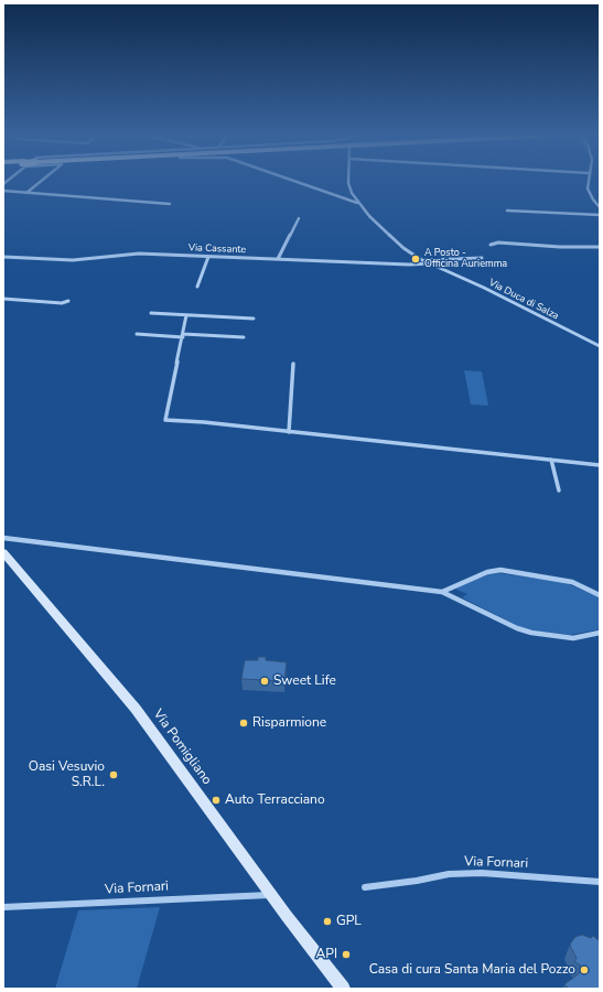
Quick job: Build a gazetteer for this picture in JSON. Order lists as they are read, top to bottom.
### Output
{
  "streets": {
    "street": [
      "Via Cassante",
      "Via Duca di Salza",
      "Via Pomigliano",
      "Via Fornari"
    ]
  },
  "crossings": [
    ["Via Cassante", "Via Duca di Salza"],
    ["Via Pomigliano", "Via Fornari"]
  ],
  "places": [
    "A Posto - Officina Auriemma",
    "Sweet Life",
    "Risparmione",
    "Oasi Vesuvio S.R.L.",
    "Auto Terracciano",
    "GPL",
    "API",
    "Casa di cura Santa Maria del Pozzo"
  ]
}
